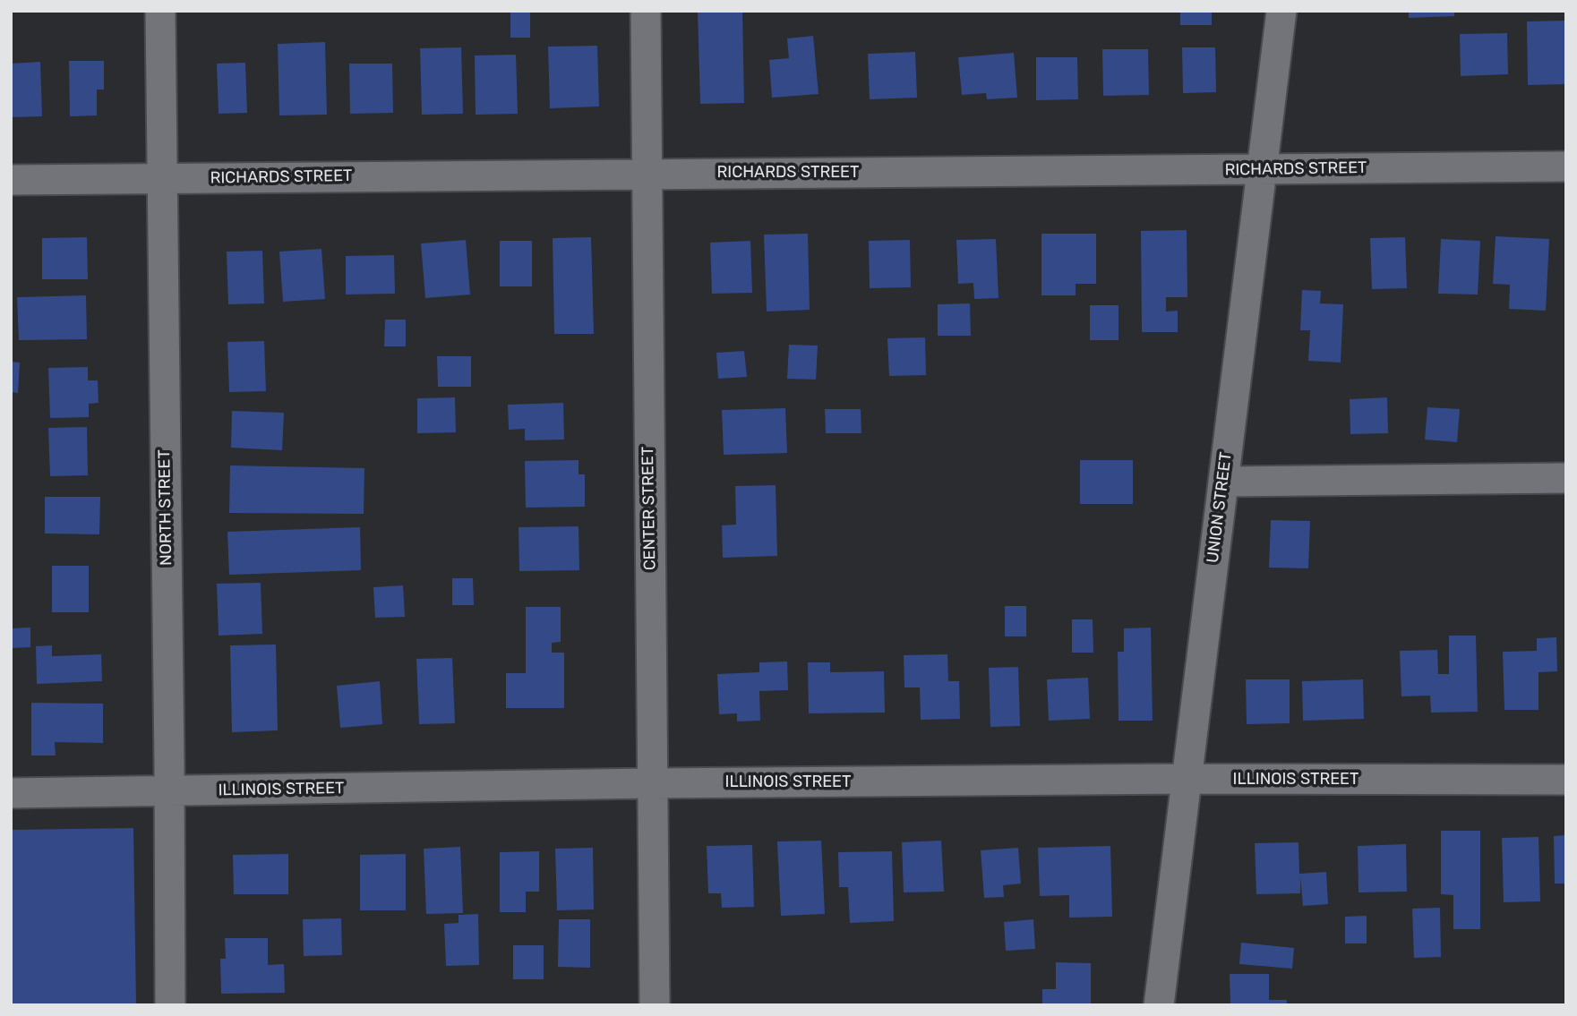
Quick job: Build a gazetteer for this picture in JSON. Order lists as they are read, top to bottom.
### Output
{
  "streets": {
    "street": [
      "RICHARDS STREET",
      "NORTH STREET",
      "UNION STREET",
      "CENTER STREET",
      "ILLINOIS STREET"
    ]
  },
  "crossings": [
    ["RICHARDS STREET", "NORTH STREET"],
    ["RICHARDS STREET", "UNION STREET"],
    ["RICHARDS STREET", "CENTER STREET"],
    ["NORTH STREET", "ILLINOIS STREET"],
    ["UNION STREET", "ILLINOIS STREET"],
    ["CENTER STREET", "ILLINOIS STREET"]
  ]
}
